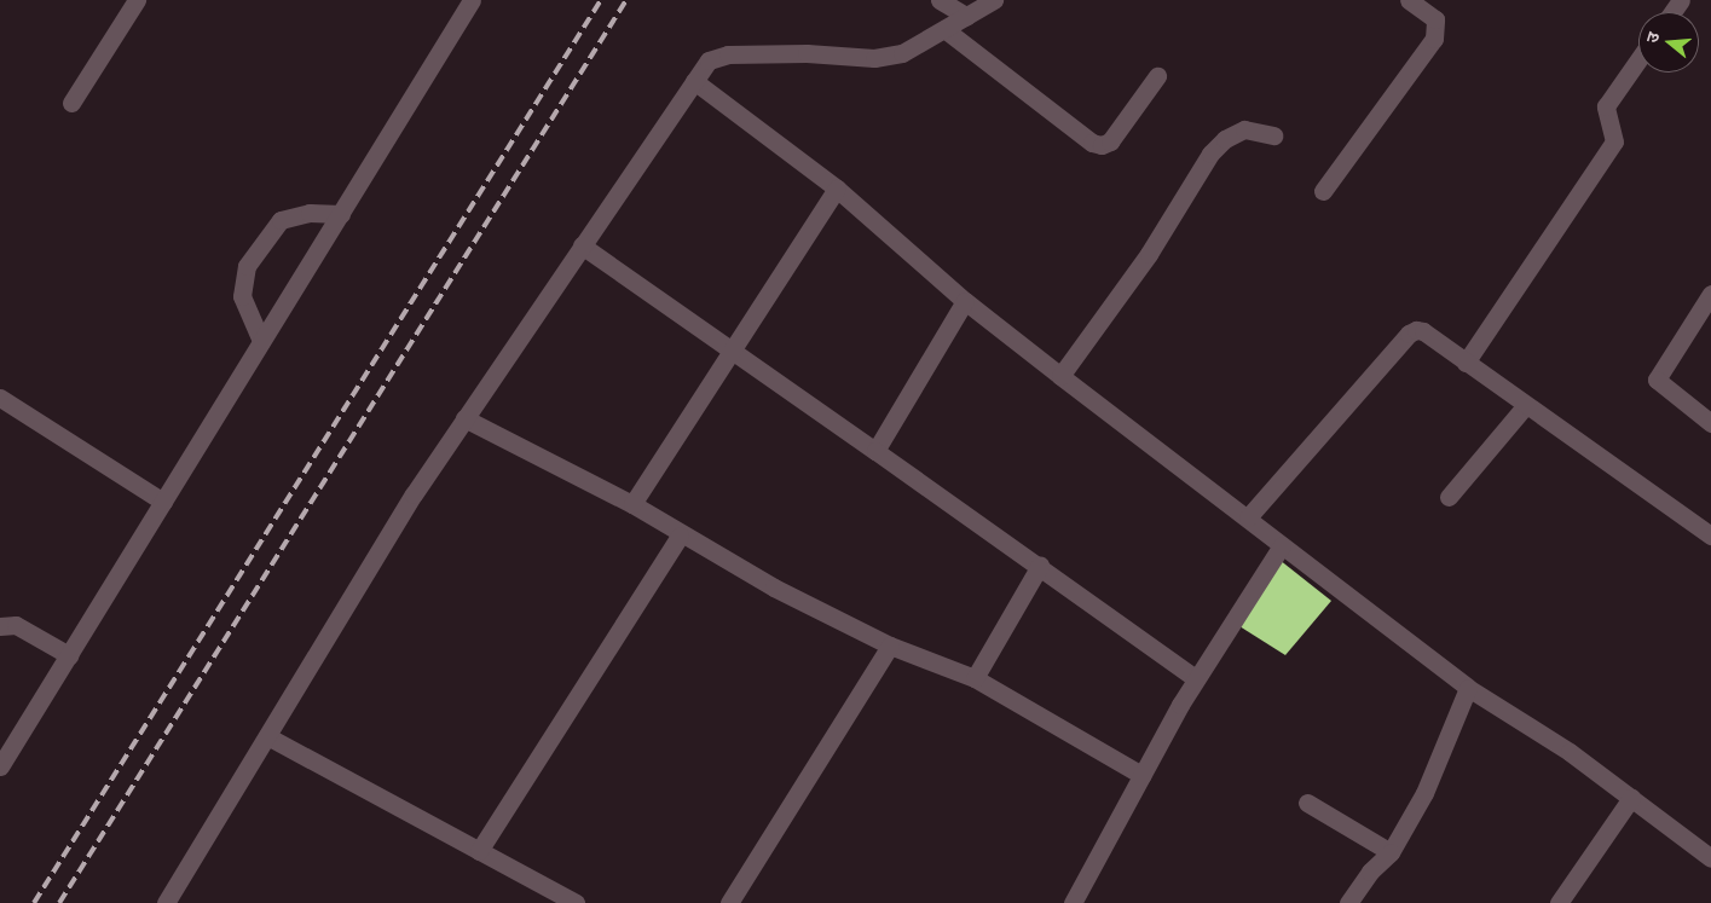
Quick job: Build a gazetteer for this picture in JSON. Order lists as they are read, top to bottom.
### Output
{
  "north": "left"
}
